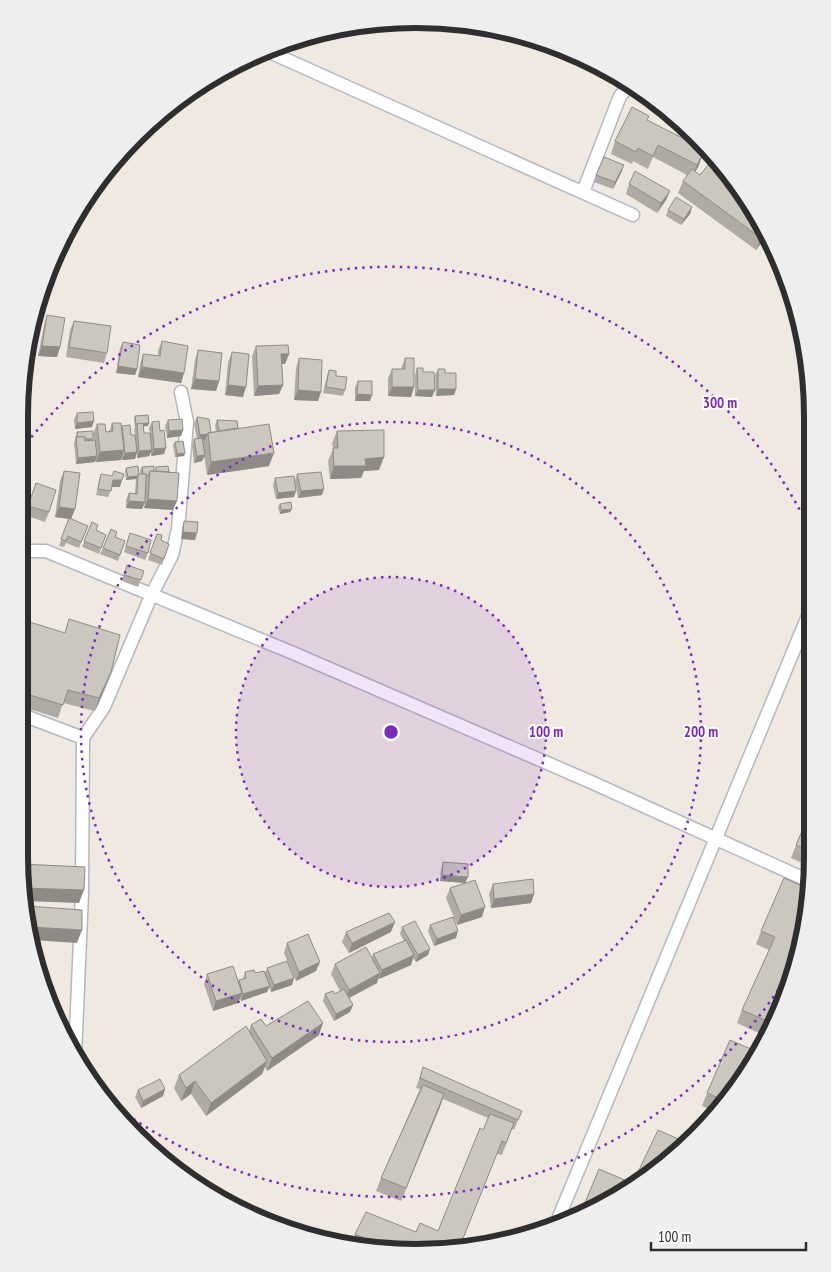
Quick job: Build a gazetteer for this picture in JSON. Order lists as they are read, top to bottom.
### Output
{
  "scale_bar": "100 m",
  "rings": ["300 m", "100 m", "200 m"]
}
